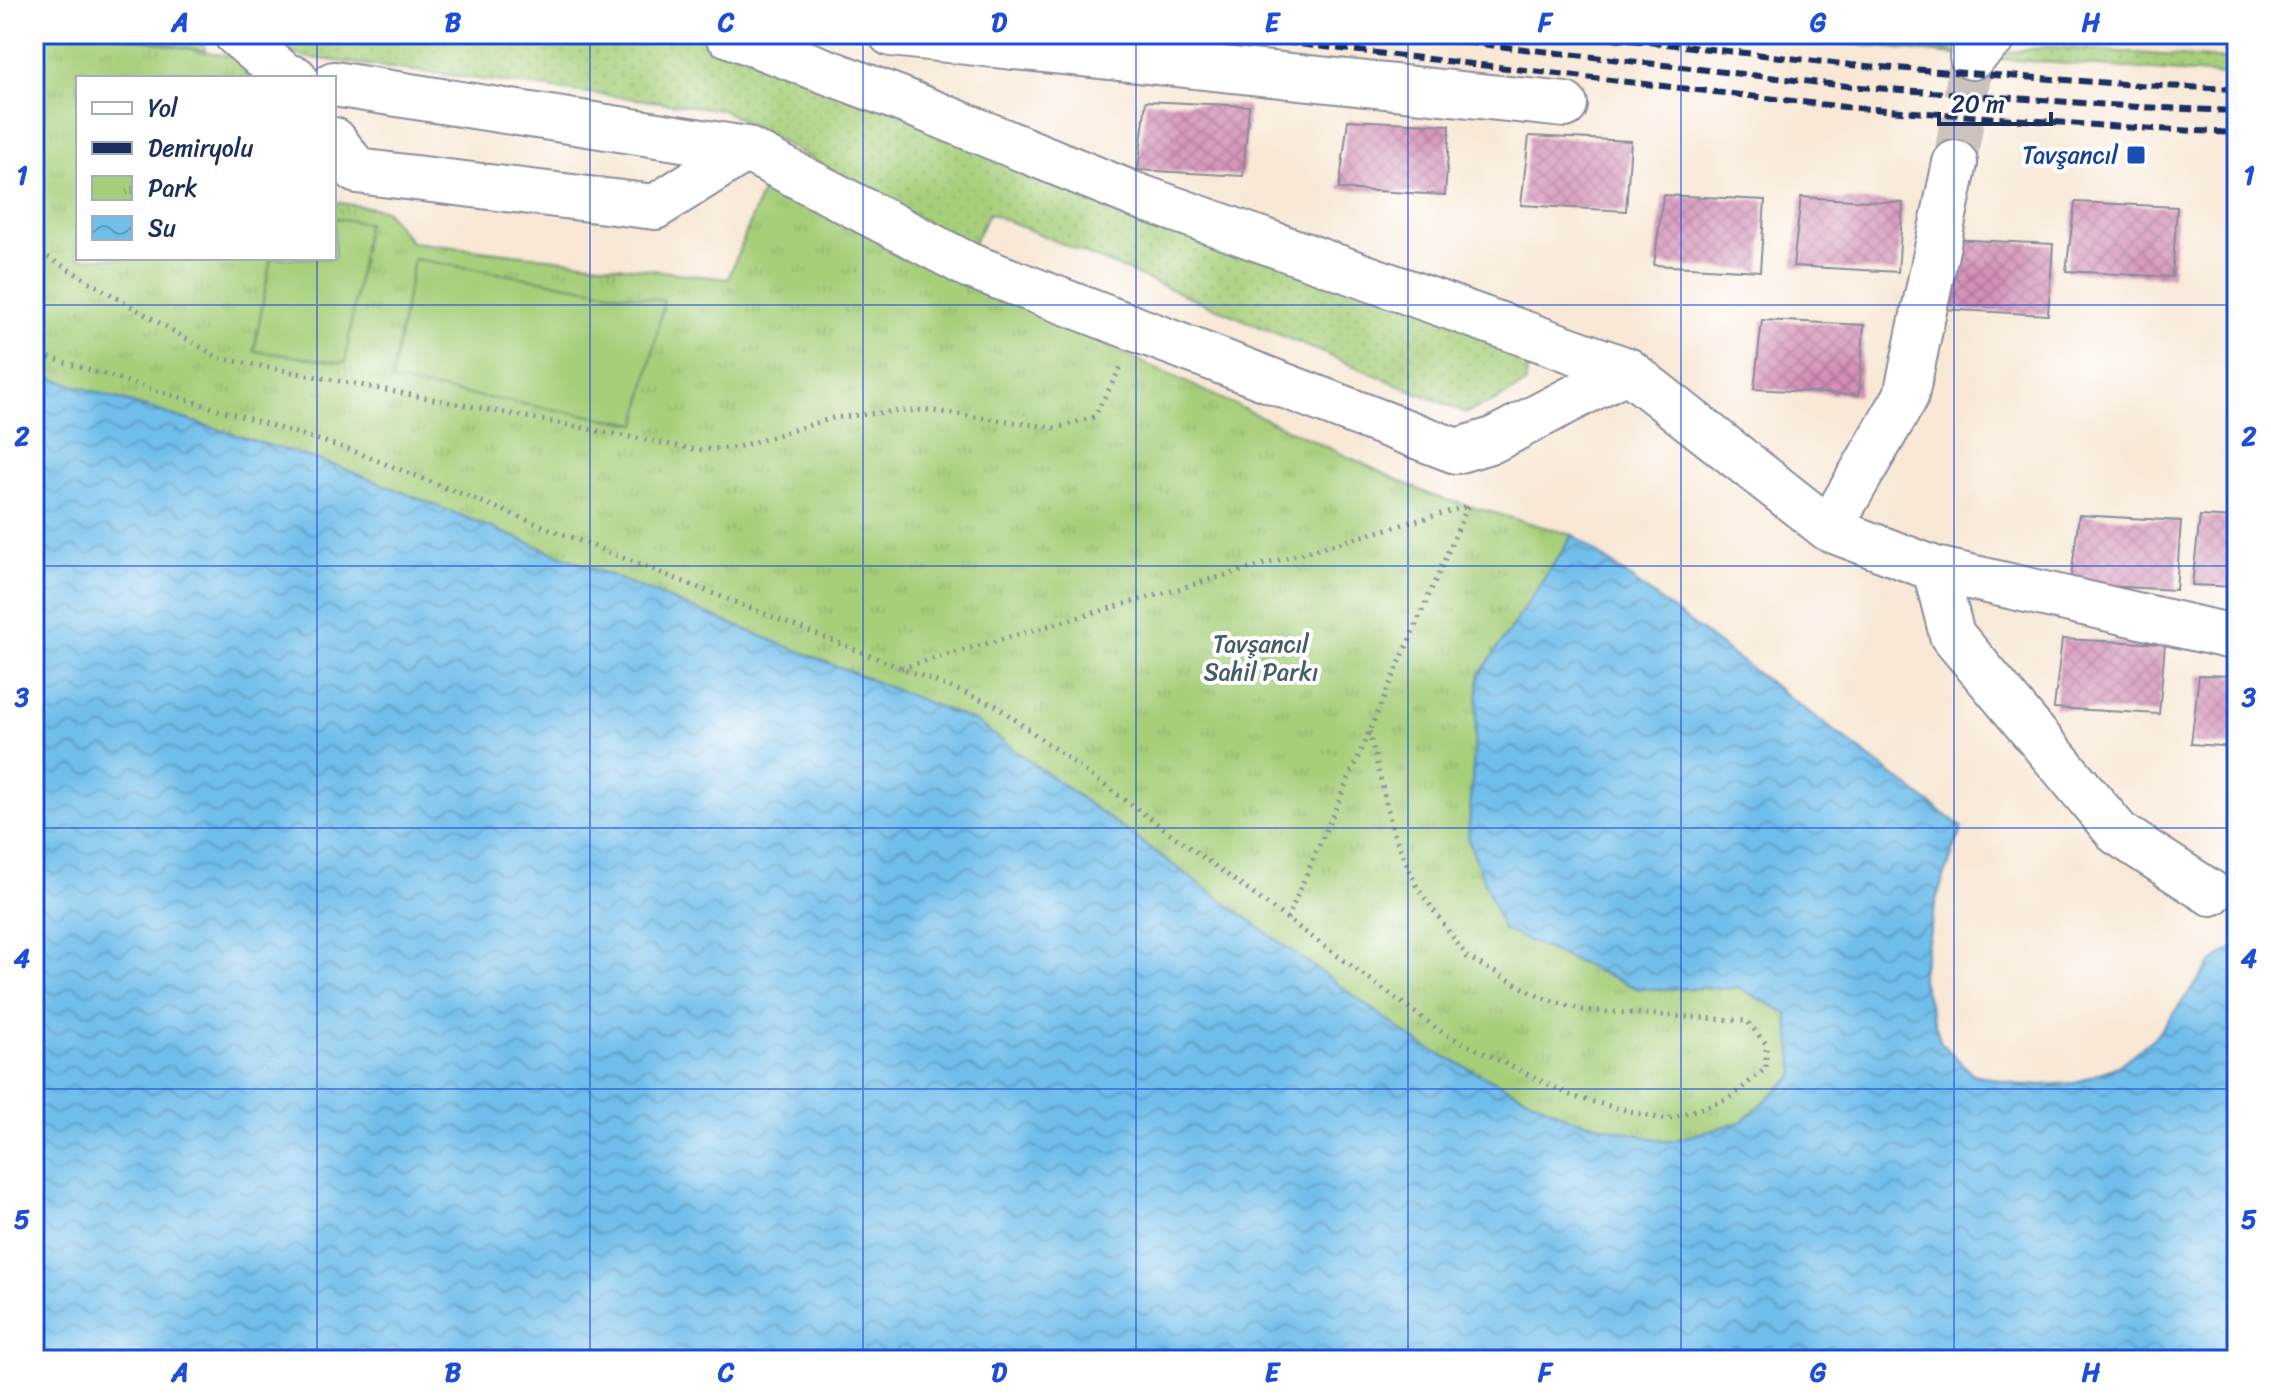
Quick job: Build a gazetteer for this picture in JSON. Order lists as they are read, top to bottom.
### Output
{
  "parks": ["Tavşancıl Sahil Parkı"],
  "places": {
    "transit": ["Tavşancıl"]
  },
  "legend": [
    "Yol",
    "Demiryolu",
    "Park",
    "Su"
  ],
  "scale_bar": "20 m",
  "grid": {
    "columns": [
      "A",
      "B",
      "C",
      "D",
      "E",
      "F",
      "G",
      "H"
    ],
    "rows": [
      "1",
      "2",
      "3",
      "4",
      "5"
    ]
  }
}
